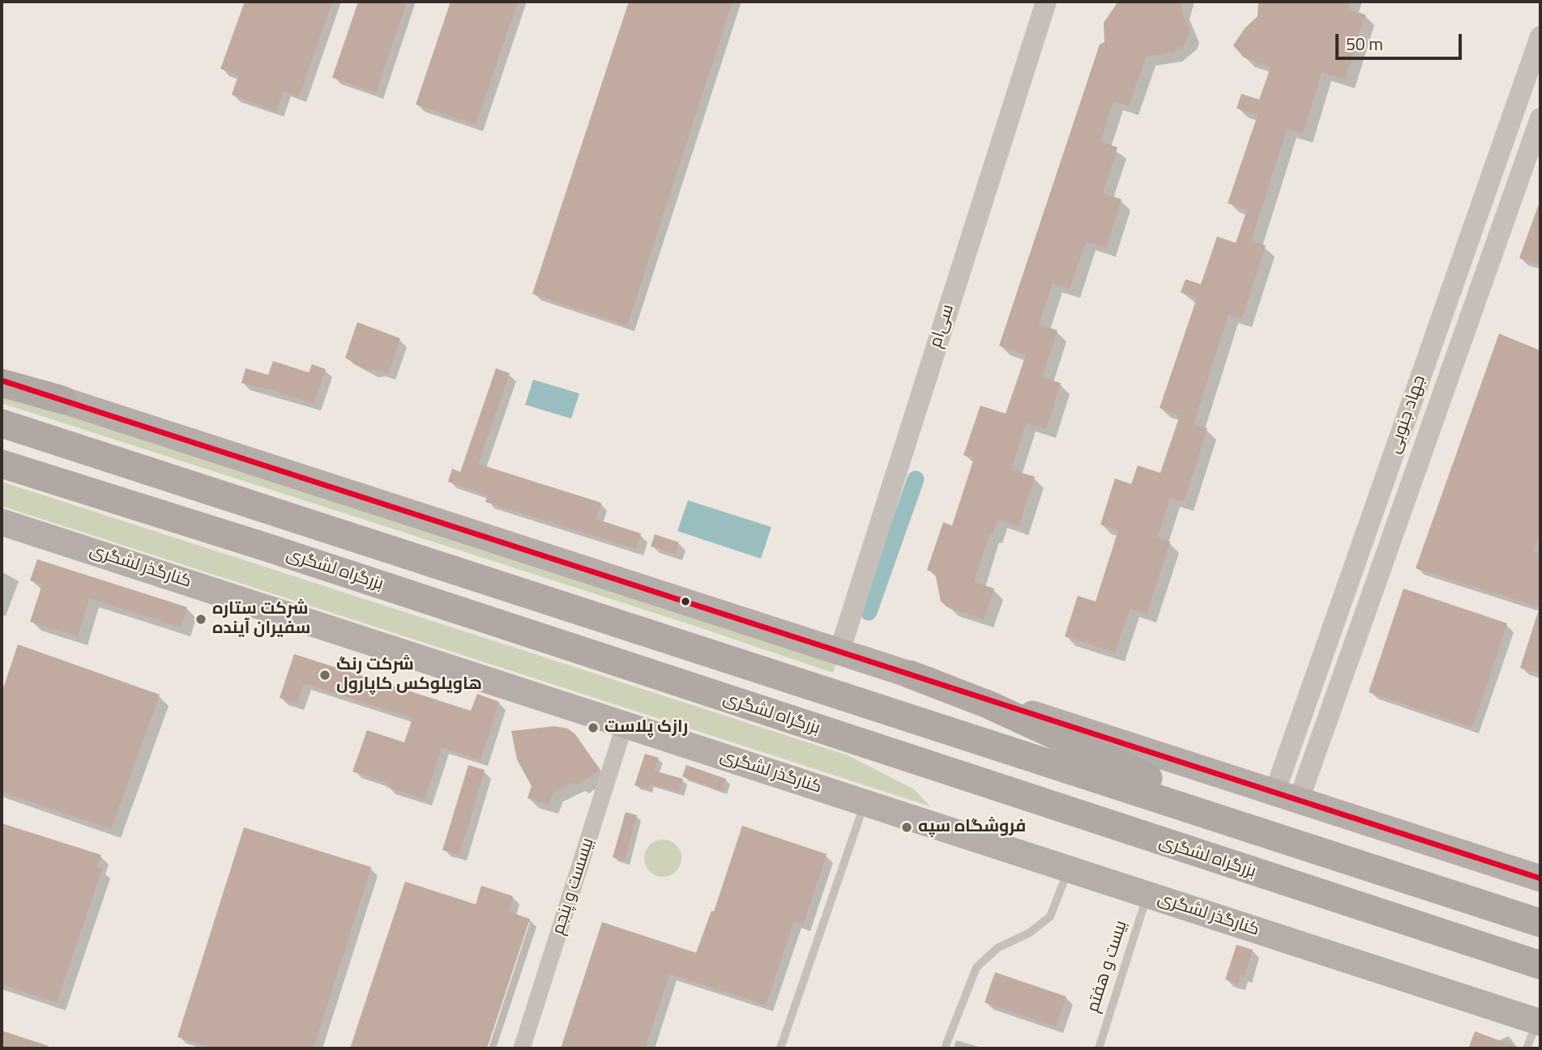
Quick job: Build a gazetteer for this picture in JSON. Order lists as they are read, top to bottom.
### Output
{
  "streets": {
    "highway": ["بزرگراه لشگری"],
    "main road": ["کنارگذر لشگری"],
    "street": ["سی‌ام", "جهاد جنوبی", "بیسست و پنجم"],
    "lane": ["بیست و هفتم"]
  },
  "crossings": [
    ["کنارگذر لشگری", "بیسست و پنجم"],
    ["کنارگذر لشگری", "بیست و هفتم"]
  ],
  "places": [
    "شرکت ستاره سفیران آینده",
    "شرکت رنگ هاویلوکس کاپارول",
    "رازک پلاست",
    "فروشگاه سپه"
  ],
  "scale_bar": "50 m"
}
